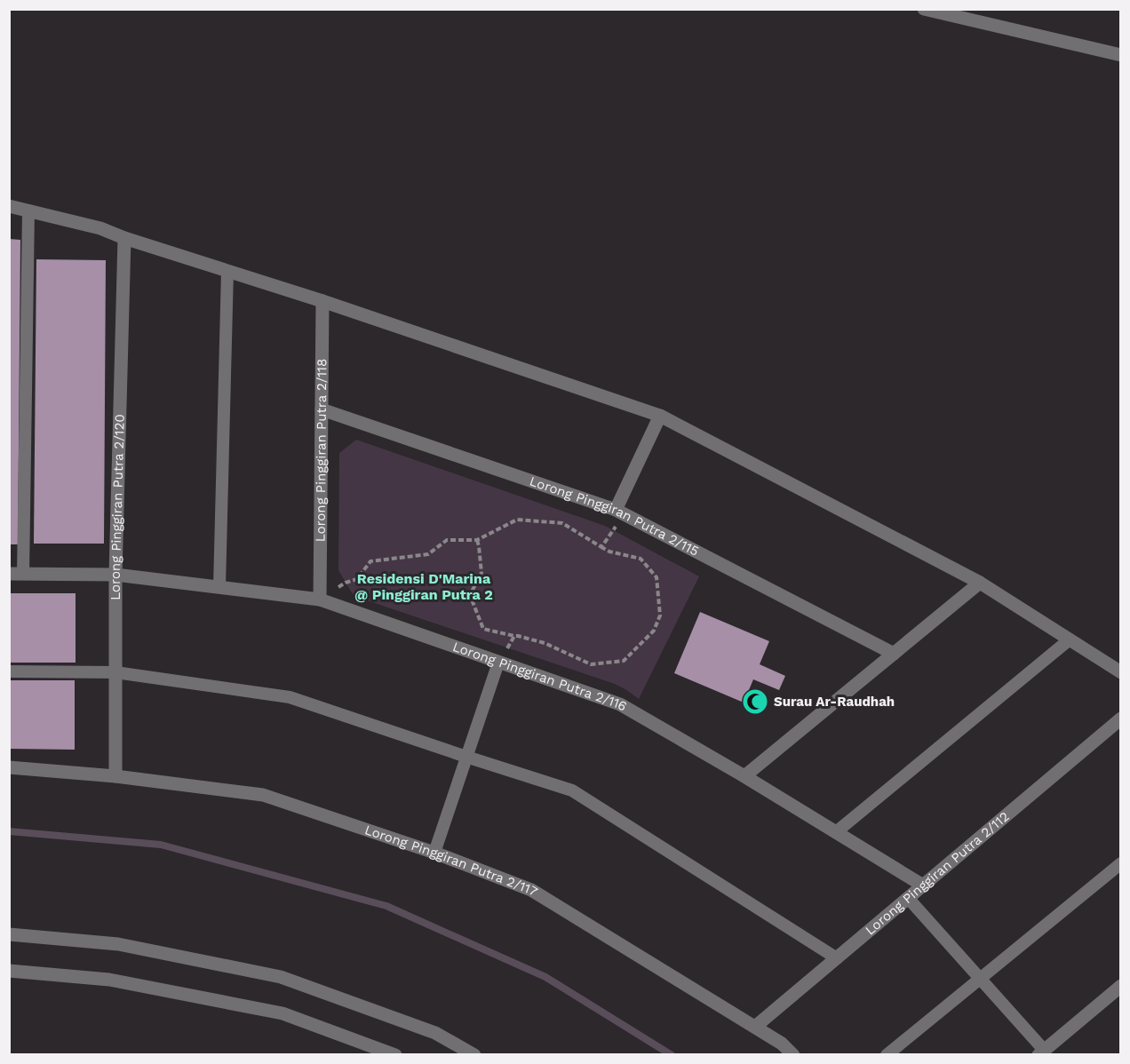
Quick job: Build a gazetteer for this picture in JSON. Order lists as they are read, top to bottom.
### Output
{
  "streets": {
    "street": [
      "Lorong Pinggiran Putra 2/118",
      "Lorong Pinggiran Putra 2/120",
      "Lorong Pinggiran Putra 2/115",
      "Lorong Pinggiran Putra 2/116",
      "Lorong Pinggiran Putra 2/117",
      "Lorong Pinggiran Putra 2/112"
    ]
  },
  "crossings": [
    ["Lorong Pinggiran Putra 2/118", "Lorong Pinggiran Putra 2/115"],
    ["Lorong Pinggiran Putra 2/118", "Lorong Pinggiran Putra 2/116"],
    ["Lorong Pinggiran Putra 2/120", "Lorong Pinggiran Putra 2/116"],
    ["Lorong Pinggiran Putra 2/120", "Lorong Pinggiran Putra 2/117"],
    ["Lorong Pinggiran Putra 2/116", "Lorong Pinggiran Putra 2/112"],
    ["Lorong Pinggiran Putra 2/117", "Lorong Pinggiran Putra 2/112"]
  ],
  "districts": ["Residensi D'Marina @ Pinggiran Putra 2"],
  "places": {
    "mosque": ["Surau Ar-Raudhah"]
  }
}
